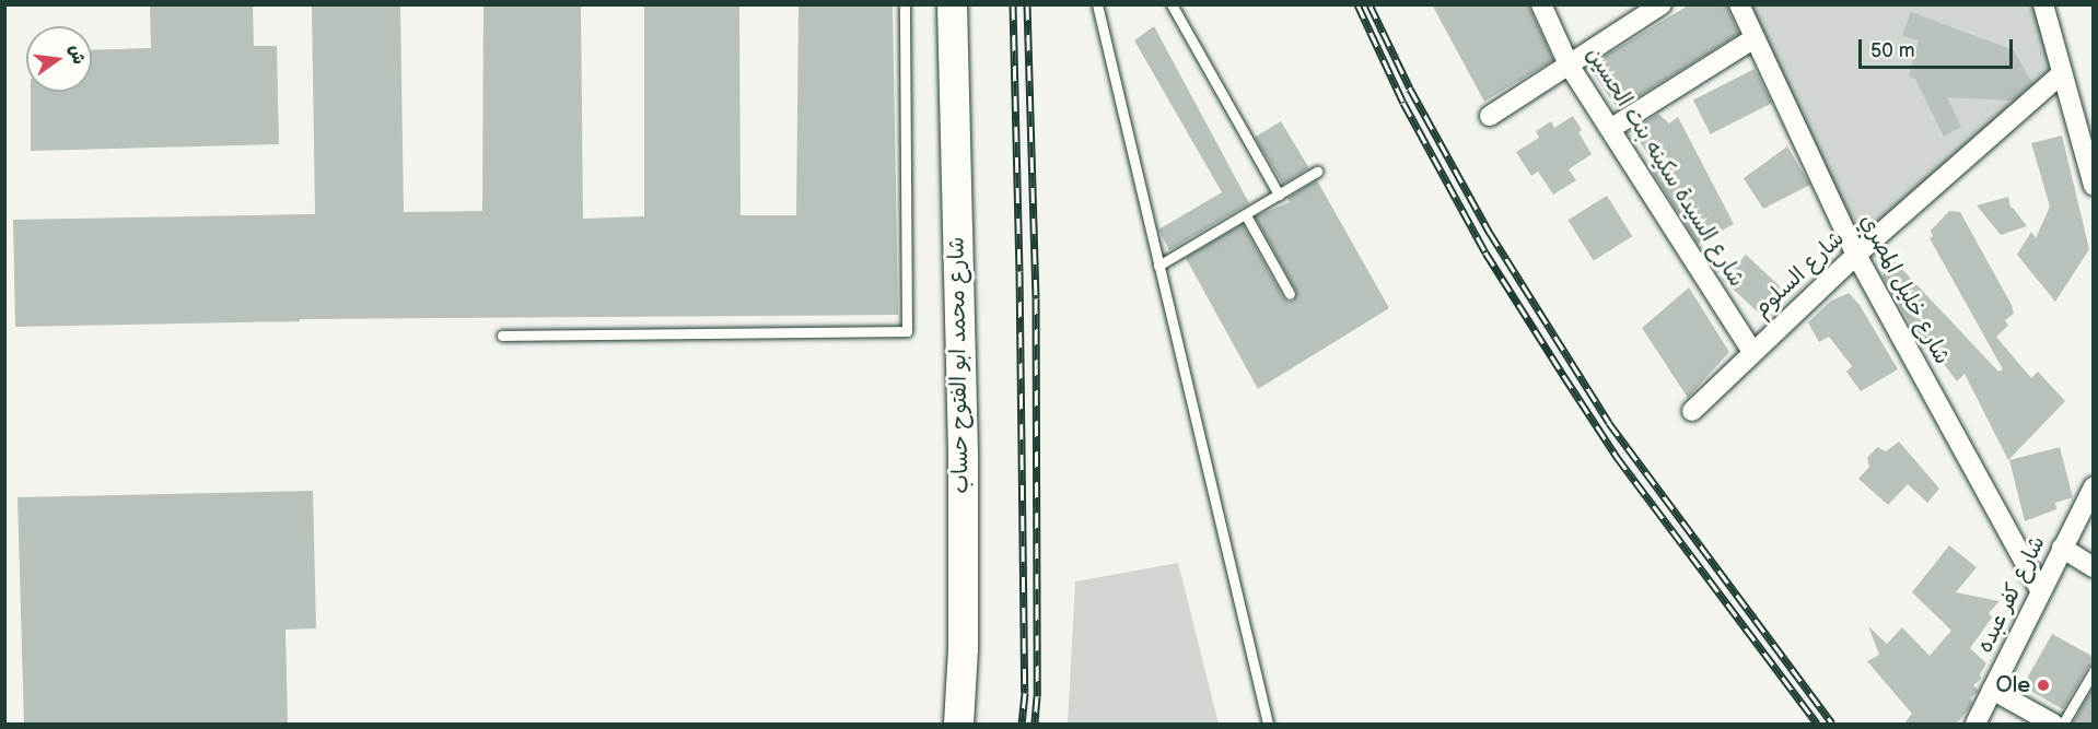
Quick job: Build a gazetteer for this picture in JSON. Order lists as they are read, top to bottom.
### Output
{
  "streets": {
    "street": [
      "شارع السيدة سكينه بنت الحسين",
      "شارع السلوم",
      "شارع خليل المصري",
      "شارع محمد ابو الفتوح حساب",
      "شارع كفر عبده"
    ]
  },
  "crossings": [
    ["شارع السيدة سكينه بنت الحسين", "شارع السلوم"],
    ["شارع السلوم", "شارع خليل المصري"],
    ["شارع خليل المصري", "شارع كفر عبده"]
  ],
  "places": ["Ole"],
  "scale_bar": "50 m",
  "north": "right"
}
